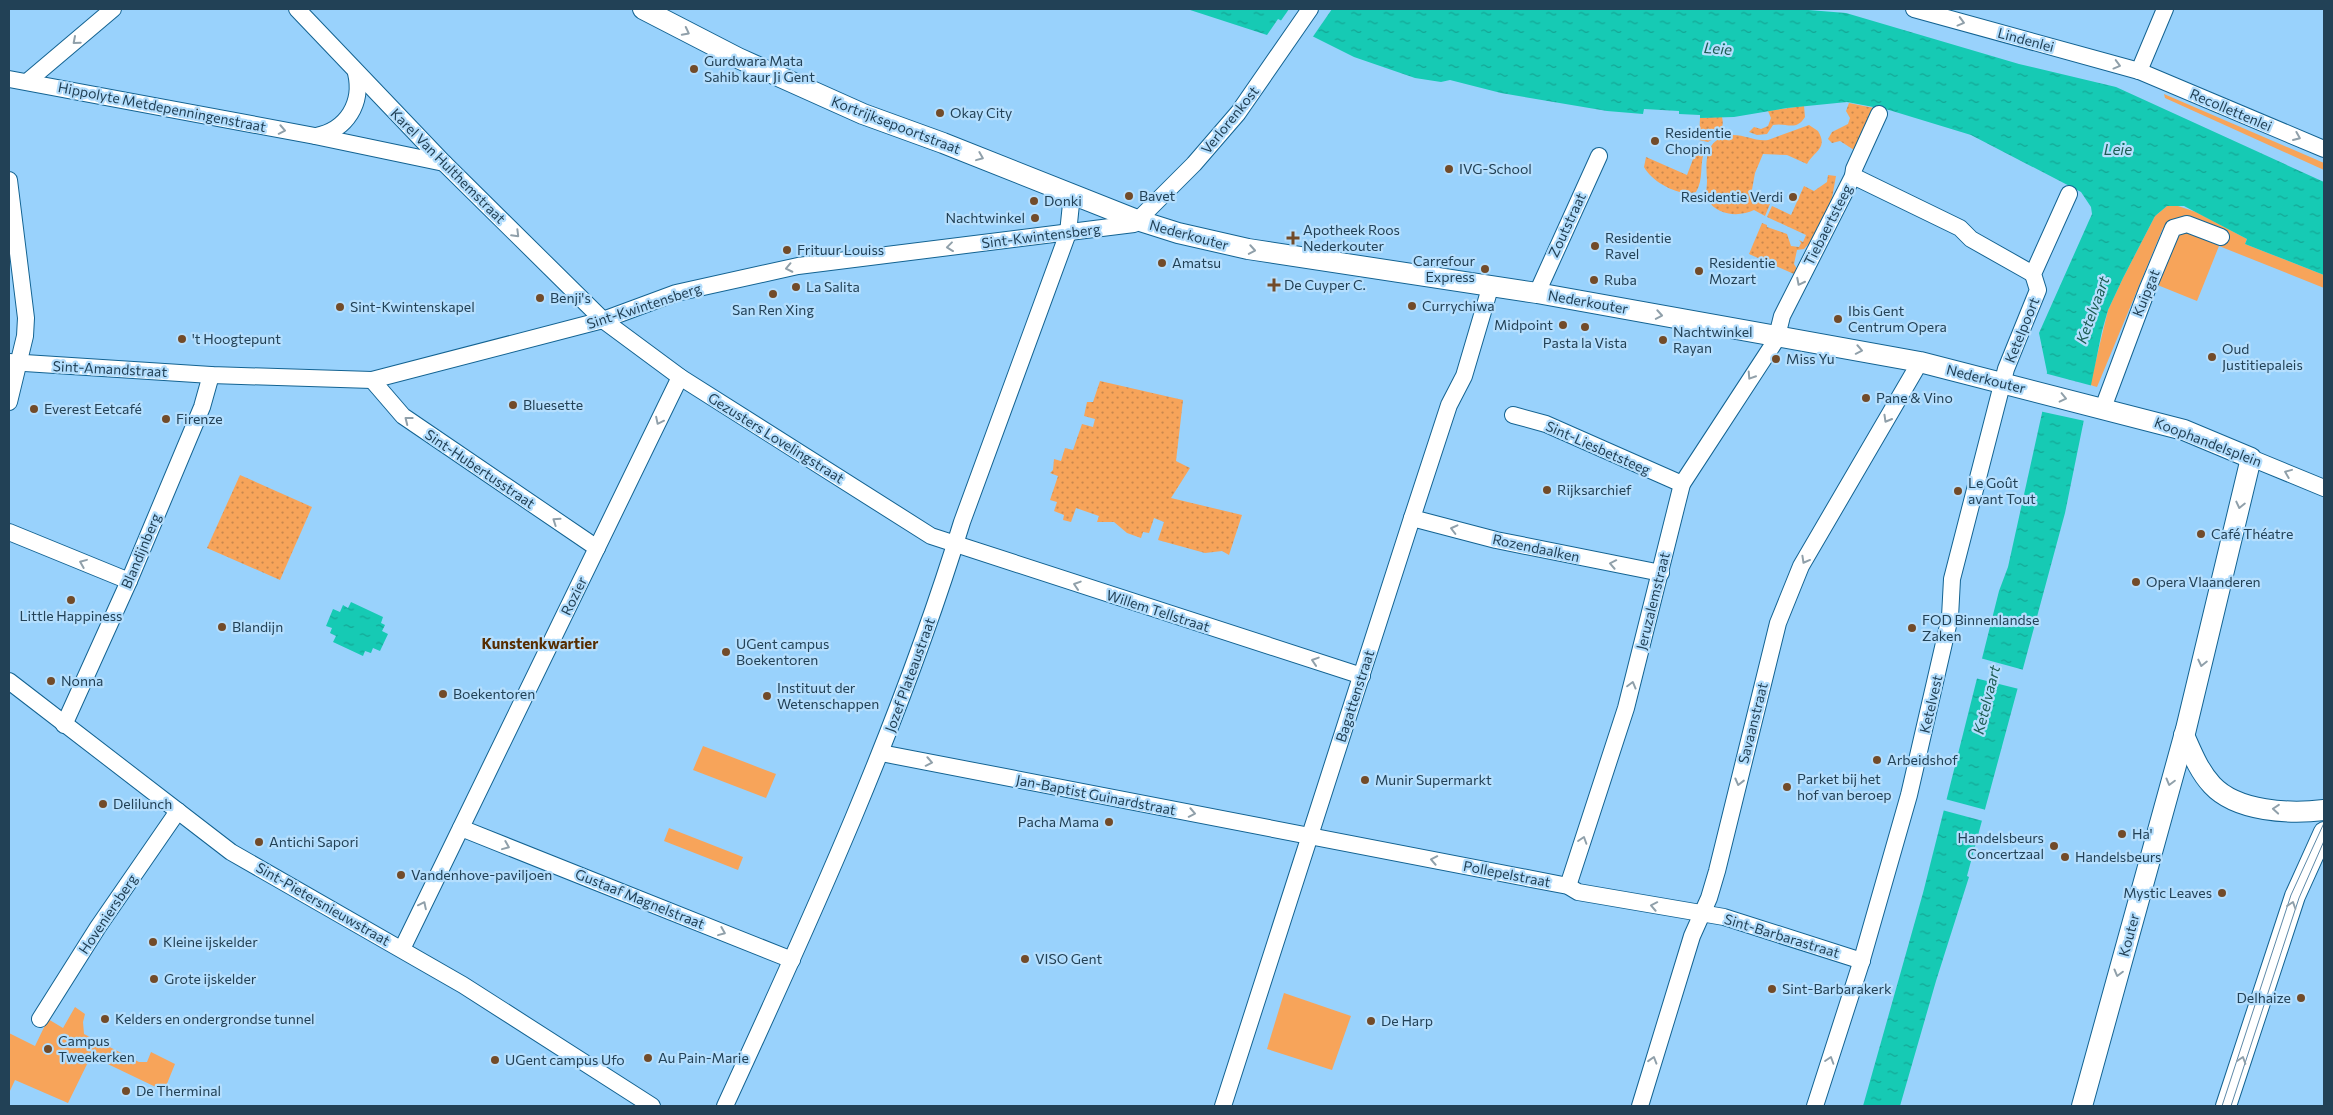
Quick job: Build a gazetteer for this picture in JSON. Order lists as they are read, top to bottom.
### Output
{
  "streets": {
    "street": [
      "Lindenlei",
      "Hippolyte Metdepenningenstraat",
      "Recollettenlei",
      "Verlorenkost",
      "Kortrijksepoortstraat",
      "Karel Van Hulthemstraat",
      "Zoutstraat",
      "Tiebaertsteeg",
      "Nederkouter",
      "Sint-Kwintensberg",
      "Kuipgat",
      "Ketelpoort",
      "Sint-Amandstraat",
      "Gezusters Lovelingstraat",
      "Koophandelsplein",
      "Sint-Liesbetsteeg",
      "Sint-Hubertusstraat",
      "Rozendaalken",
      "Blandijnberg",
      "Rozier",
      "Jeruzalemstraat",
      "Willem Tellstraat",
      "Jozef Plateaustraat",
      "Bagattenstraat",
      "Ketelvest",
      "Savaanstraat",
      "Jan-Baptist Guinardstraat",
      "Pollepelstraat",
      "Gustaaf Magnelstraat",
      "Sint-Pietersnieuwstraat",
      "Hoveniersberg",
      "Kouter",
      "Sint-Barbarastraat"
    ]
  },
  "crossings": [
    ["Lindenlei", "Recollettenlei"],
    ["Hippolyte Metdepenningenstraat", "Karel Van Hulthemstraat"],
    ["Verlorenkost", "Kortrijksepoortstraat"],
    ["Verlorenkost", "Nederkouter"],
    ["Verlorenkost", "Sint-Kwintensberg"],
    ["Kortrijksepoortstraat", "Nederkouter"],
    ["Kortrijksepoortstraat", "Sint-Kwintensberg"],
    ["Karel Van Hulthemstraat", "Sint-Kwintensberg"],
    ["Karel Van Hulthemstraat", "Gezusters Lovelingstraat"],
    ["Zoutstraat", "Nederkouter"],
    ["Tiebaertsteeg", "Nederkouter"],
    ["Tiebaertsteeg", "Jeruzalemstraat"],
    ["Nederkouter", "Sint-Kwintensberg"],
    ["Nederkouter", "Kuipgat"],
    ["Nederkouter", "Ketelpoort"],
    ["Nederkouter", "Koophandelsplein"],
    ["Nederkouter", "Jeruzalemstraat"],
    ["Nederkouter", "Bagattenstraat"],
    ["Nederkouter", "Ketelvest"],
    ["Nederkouter", "Savaanstraat"],
    ["Sint-Kwintensberg", "Sint-Amandstraat"],
    ["Sint-Kwintensberg", "Gezusters Lovelingstraat"],
    ["Sint-Kwintensberg", "Sint-Hubertusstraat"],
    ["Sint-Kwintensberg", "Blandijnberg"],
    ["Sint-Kwintensberg", "Jozef Plateaustraat"],
    ["Kuipgat", "Koophandelsplein"],
    ["Ketelpoort", "Ketelvest"],
    ["Sint-Amandstraat", "Blandijnberg"],
    ["Gezusters Lovelingstraat", "Rozier"],
    ["Gezusters Lovelingstraat", "Willem Tellstraat"],
    ["Gezusters Lovelingstraat", "Jozef Plateaustraat"],
    ["Koophandelsplein", "Kouter"],
    ["Sint-Liesbetsteeg", "Jeruzalemstraat"],
    ["Sint-Hubertusstraat", "Rozier"],
    ["Rozendaalken", "Jeruzalemstraat"],
    ["Rozendaalken", "Bagattenstraat"],
    ["Blandijnberg", "Sint-Pietersnieuwstraat"],
    ["Rozier", "Gustaaf Magnelstraat"],
    ["Rozier", "Sint-Pietersnieuwstraat"],
    ["Jeruzalemstraat", "Pollepelstraat"],
    ["Willem Tellstraat", "Jozef Plateaustraat"],
    ["Willem Tellstraat", "Bagattenstraat"],
    ["Jozef Plateaustraat", "Jan-Baptist Guinardstraat"],
    ["Jozef Plateaustraat", "Gustaaf Magnelstraat"],
    ["Bagattenstraat", "Jan-Baptist Guinardstraat"],
    ["Bagattenstraat", "Pollepelstraat"],
    ["Ketelvest", "Sint-Barbarastraat"],
    ["Savaanstraat", "Pollepelstraat"],
    ["Savaanstraat", "Sint-Barbarastraat"],
    ["Jan-Baptist Guinardstraat", "Pollepelstraat"],
    ["Pollepelstraat", "Sint-Barbarastraat"],
    ["Sint-Pietersnieuwstraat", "Hoveniersberg"]
  ],
  "one_way": [
    "Lindenlei",
    "Hippolyte Metdepenningenstraat",
    "Recollettenlei",
    "Kortrijksepoortstraat",
    "Karel Van Hulthemstraat",
    "Tiebaertsteeg",
    "Nederkouter",
    "Sint-Kwintensberg",
    "Sint-Hubertusstraat",
    "Rozendaalken",
    "Willem Tellstraat",
    "Jan-Baptist Guinardstraat",
    "Pollepelstraat",
    "Gustaaf Magnelstraat"
  ],
  "districts": ["Kunstenkwartier"],
  "water": ["Leie", "Ketelvaart"],
  "places": {
    "other": [
      "Gurdwara Mata Sahib kaur Ji Gent",
      "Okay City",
      "Residentie Chopin",
      "IVG-School",
      "Bavet",
      "Residentie Verdi",
      "Donki",
      "Nachtwinkel",
      "Residentie Ravel",
      "Frituur Louiss",
      "Amatsu",
      "Carrefour Express",
      "Residentie Mozart",
      "Ruba",
      "La Salita",
      "San Ren Xing",
      "Benji's",
      "Currychiwa",
      "Sint-Kwintenskapel",
      "Ibis Gent Centrum Opera",
      "Midpoint",
      "Pasta la Vista",
      "'t Hoogtepunt",
      "Nachtwinkel Rayan",
      "Oud Justitiepaleis",
      "Miss Yu",
      "Pane & Vino",
      "Bluesette",
      "Everest Eetcafé",
      "Firenze",
      "Rijksarchief",
      "Le Goût avant Tout",
      "Café Théatre",
      "Opera Vlaanderen",
      "Little Happiness",
      "Blandijn",
      "FOD Binnenlandse Zaken",
      "UGent campus Boekentoren",
      "Nonna",
      "Boekentoren",
      "Instituut der Wetenschappen",
      "Arbeidshof",
      "Munir Supermarkt",
      "Parket bij het hof van beroep",
      "Delilunch",
      "Pacha Mama",
      "Ha'",
      "Antichi Sapori",
      "Handelsbeurs Concertzaal",
      "Handelsbeurs",
      "Vandenhove-paviljoen",
      "Mystic Leaves",
      "Kleine ijskelder",
      "VISO Gent",
      "Grote ijskelder",
      "Sint-Barbarakerk",
      "Delhaize",
      "Kelders en ondergrondse tunnel",
      "De Harp",
      "Campus Tweekerken",
      "Au Pain-Marie",
      "UGent campus Ufo",
      "De Therminal"
    ],
    "health": ["Apotheek Roos Nederkouter", "De Cuyper C."]
  }
}
